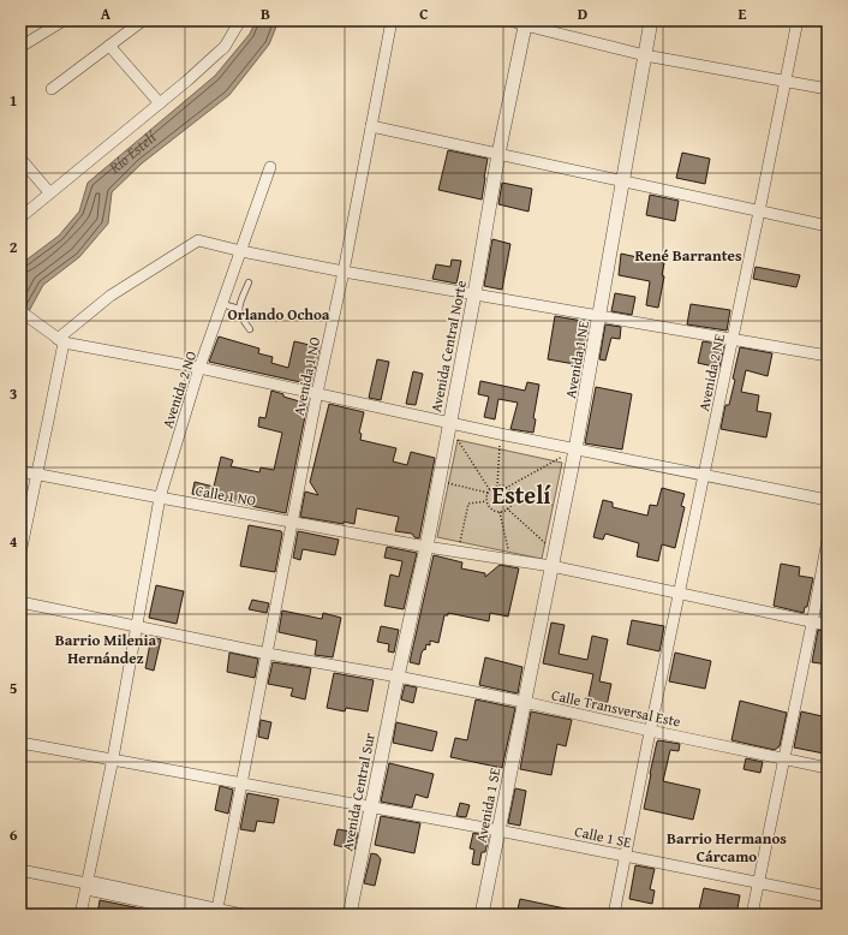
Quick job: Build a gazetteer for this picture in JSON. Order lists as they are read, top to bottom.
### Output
{
  "streets": {
    "street": [
      "Avenida Central Norte",
      "Avenida 1 NE",
      "Avenida 2 NE",
      "Avenida 1 NO",
      "Avenida 2 NO",
      "Calle 1 NO",
      "Calle Transversal Este",
      "Avenida Central Sur",
      "Avenida 1 SE",
      "Calle 1 SE"
    ]
  },
  "crossings": [
    ["Avenida Central Norte", "Calle 1 NO"],
    ["Avenida Central Norte", "Calle Transversal Este"],
    ["Avenida Central Norte", "Avenida Central Sur"],
    ["Avenida 1 NE", "Calle 1 NO"],
    ["Avenida 1 NE", "Calle Transversal Este"],
    ["Avenida 1 NE", "Avenida 1 SE"],
    ["Avenida 2 NE", "Calle 1 NO"],
    ["Avenida 2 NE", "Calle Transversal Este"],
    ["Avenida 2 NE", "Calle 1 SE"],
    ["Avenida 1 NO", "Calle 1 NO"],
    ["Avenida 1 NO", "Calle Transversal Este"],
    ["Avenida 1 NO", "Calle 1 SE"],
    ["Avenida 2 NO", "Calle 1 NO"],
    ["Avenida 2 NO", "Calle Transversal Este"],
    ["Avenida 2 NO", "Calle 1 SE"],
    ["Calle Transversal Este", "Avenida Central Sur"],
    ["Calle Transversal Este", "Avenida 1 SE"],
    ["Avenida Central Sur", "Calle 1 SE"],
    ["Avenida 1 SE", "Calle 1 SE"]
  ],
  "districts": [
    "René Barrantes",
    "Orlando Ochoa",
    "Estelí",
    "Barrio Milenia Hernández",
    "Barrio Hermanos Cárcamo"
  ],
  "water": ["Río Estelí"],
  "grid": {
    "columns": [
      "A",
      "B",
      "C",
      "D",
      "E"
    ],
    "rows": [
      "1",
      "2",
      "3",
      "4",
      "5",
      "6"
    ]
  }
}
